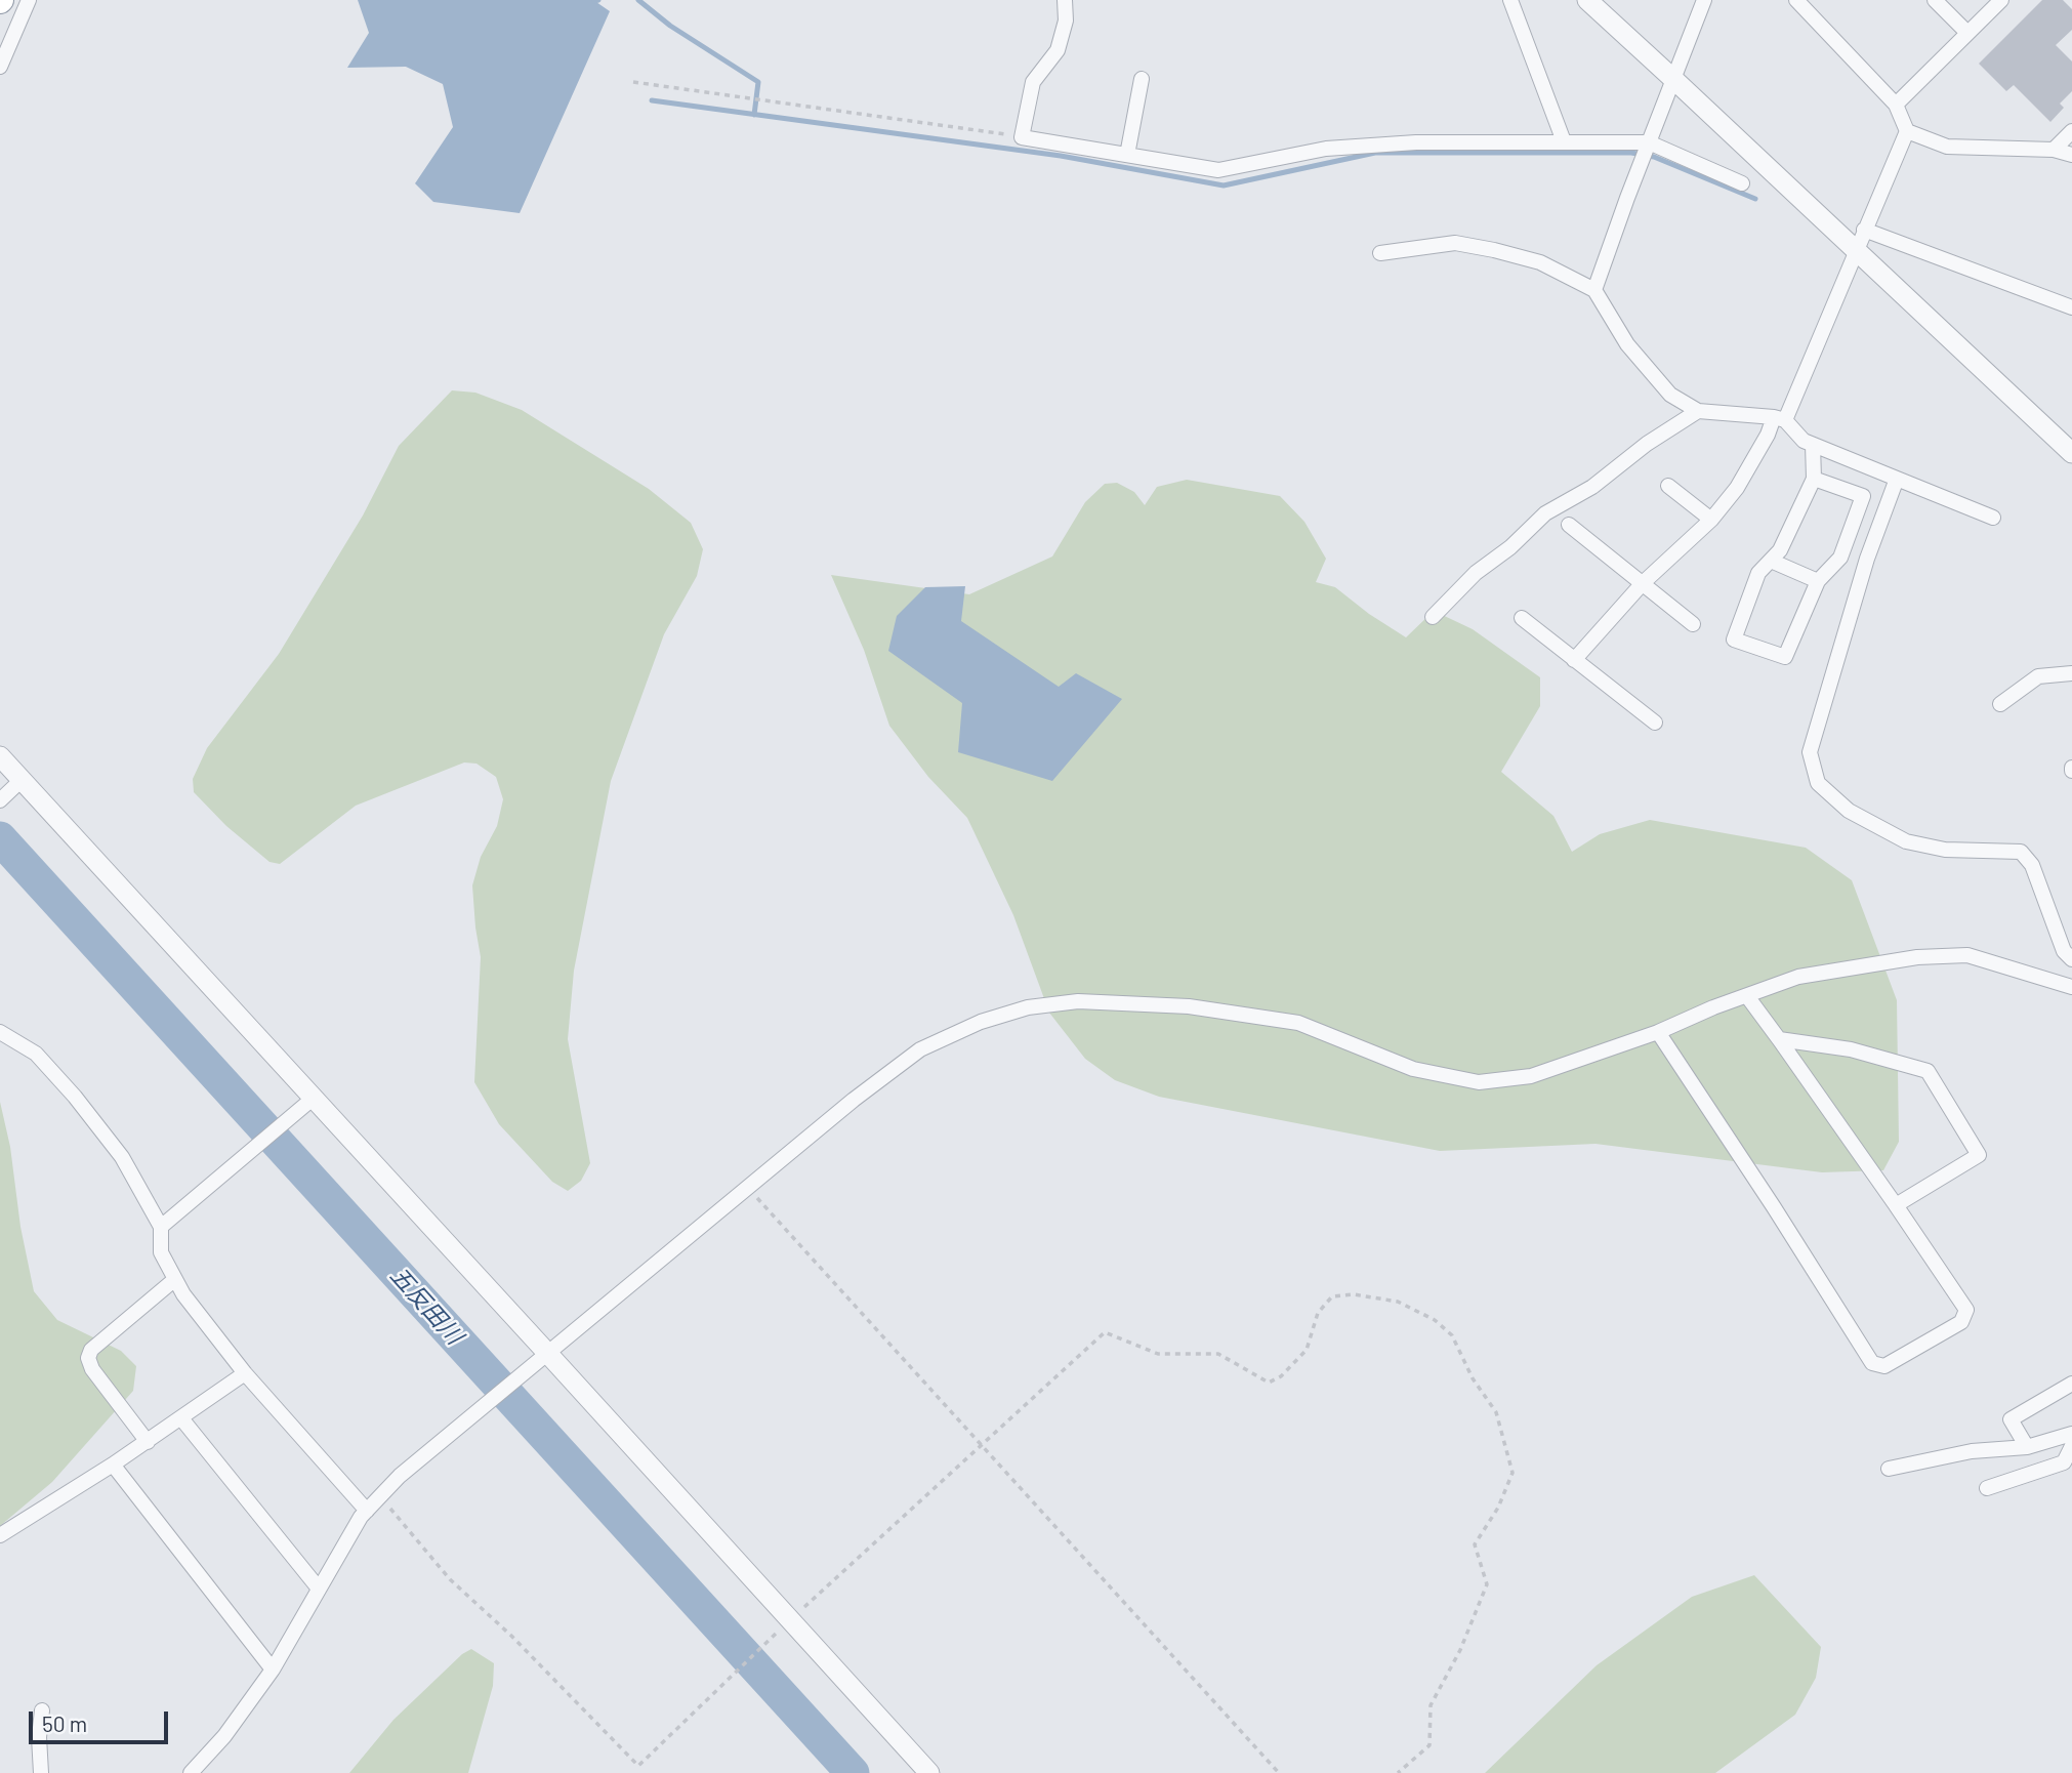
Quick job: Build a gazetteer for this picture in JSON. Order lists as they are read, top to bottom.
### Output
{
  "water": ["五反田川"],
  "scale_bar": "50 m"
}
